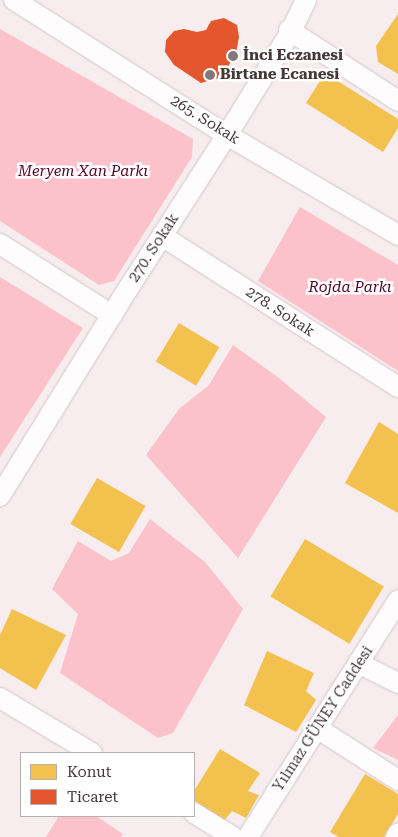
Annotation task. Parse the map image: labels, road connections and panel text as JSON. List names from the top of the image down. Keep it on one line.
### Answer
{"streets":{"street":["265. Sokak","270. Sokak","278. Sokak","Yılmaz GÜNEY Caddesi"]},"crossings":[["265. Sokak","270. Sokak"],["270. Sokak","278. Sokak"]],"parks":["Meryem Xan Parkı","Rojda Parkı"],"places":["İnci Eczanesi","Birtane Ecanesi"],"legend":["Konut","Ticaret"]}
